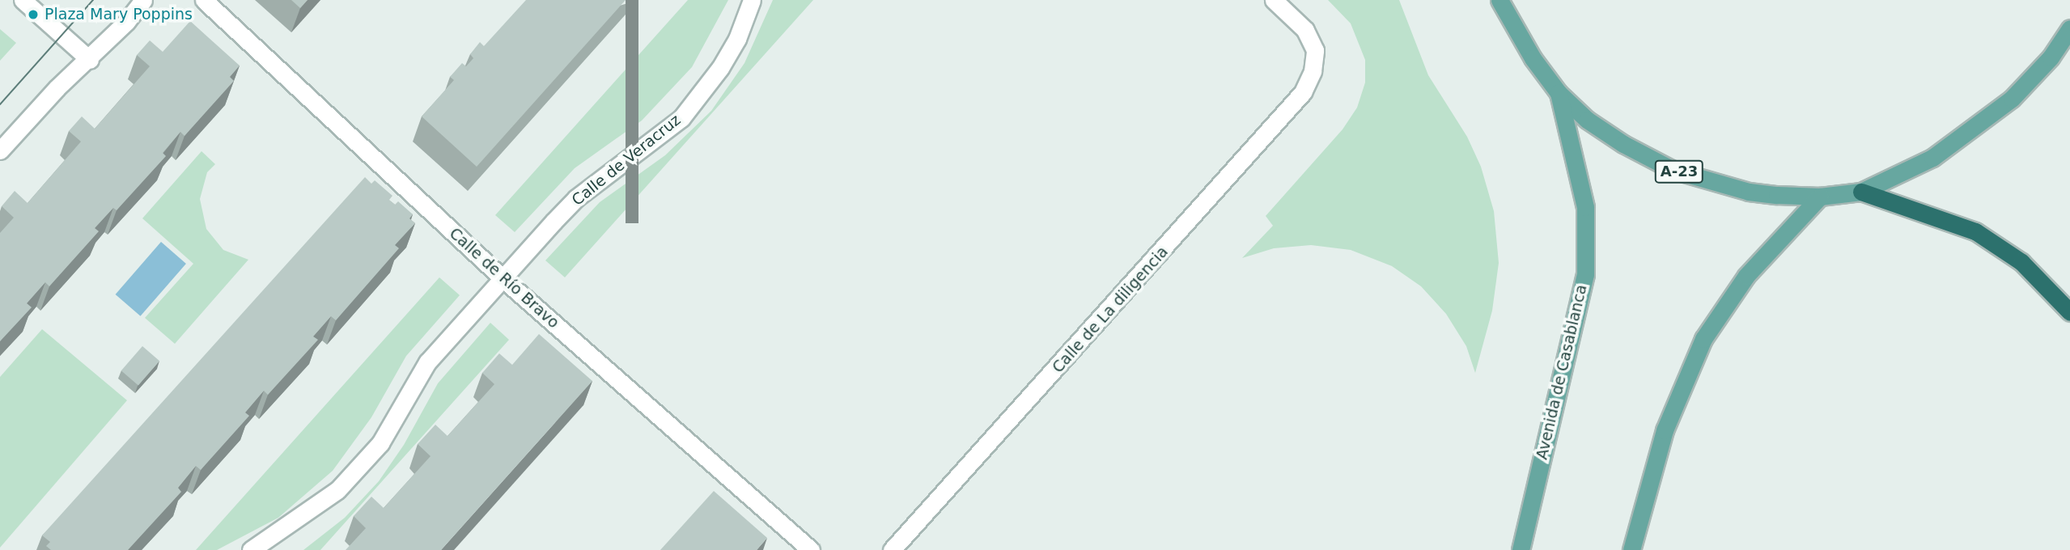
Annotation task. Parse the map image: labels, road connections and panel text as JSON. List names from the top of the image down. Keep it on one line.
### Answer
{"streets":{"highway":["A-23"],"main road":["Avenida de Casablanca"],"street":["Calle de Veracruz","Calle de Río Bravo","Calle de La diligencia"]},"crossings":[["Calle de Veracruz","Calle de Río Bravo"],["A-23","Avenida de Casablanca"]],"places":["Plaza Mary Poppins"]}
